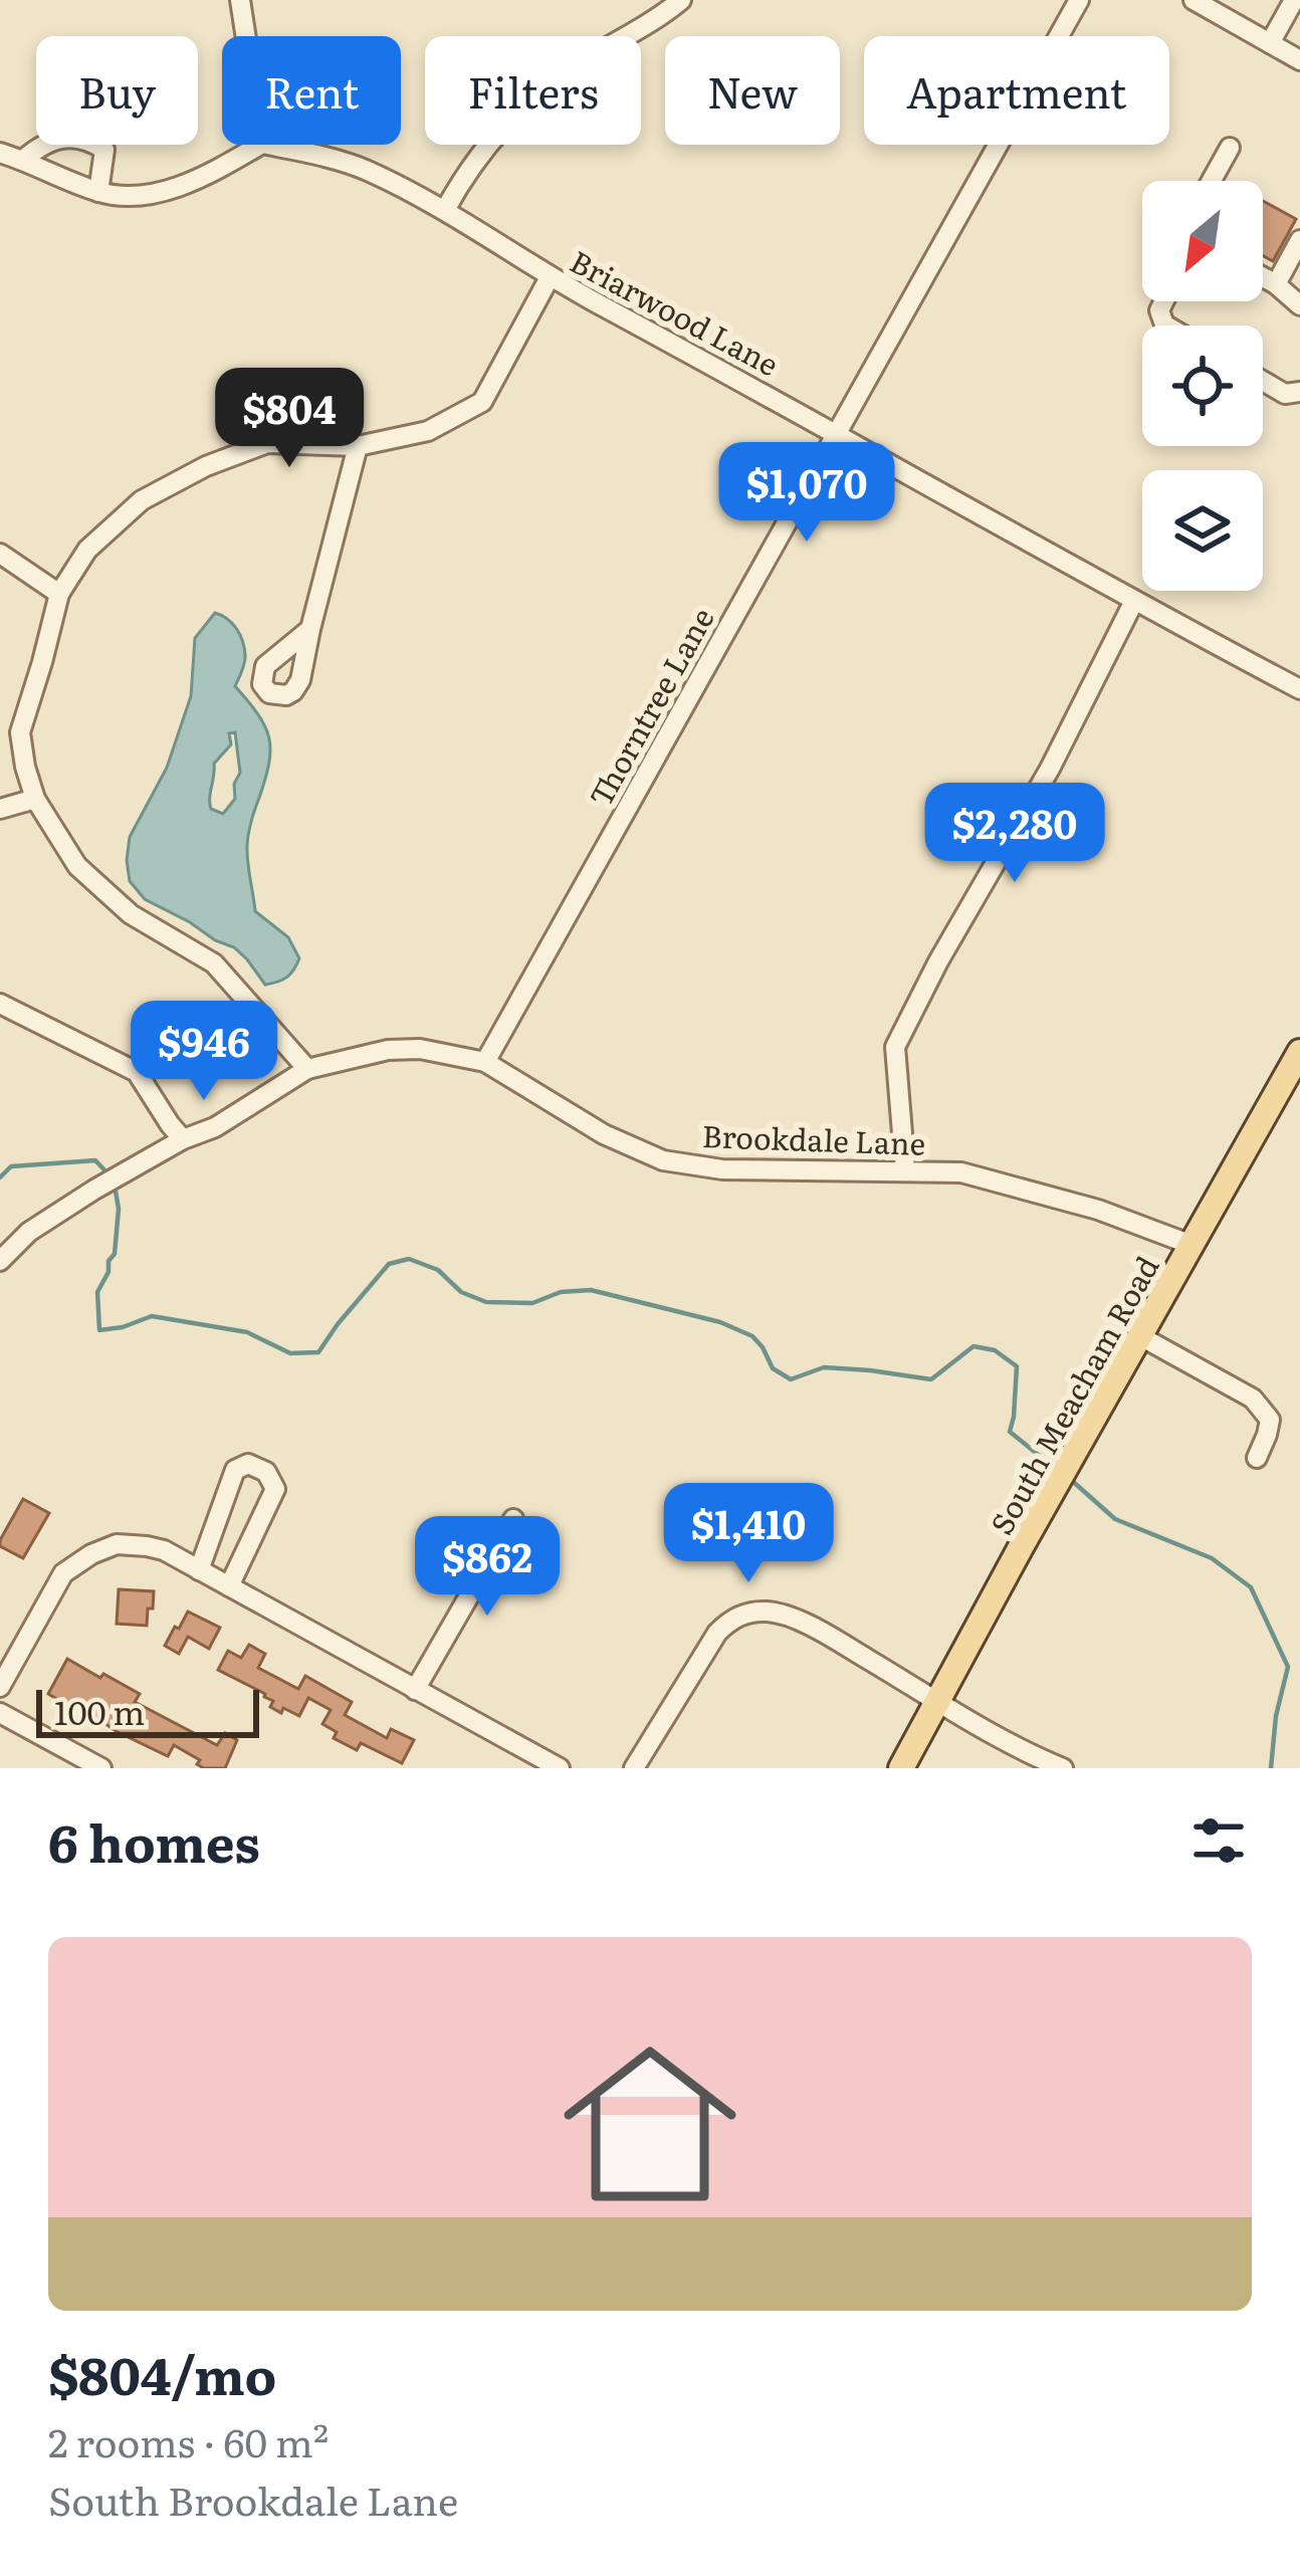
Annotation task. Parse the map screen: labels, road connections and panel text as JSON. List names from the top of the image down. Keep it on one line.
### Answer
{"streets":{"main road":["South Meacham Road"],"street":["Briarwood Lane","Thorntree Lane","Brookdale Lane"]},"crossings":[["Briarwood Lane","Thorntree Lane"],["Thorntree Lane","Brookdale Lane"],["Brookdale Lane","South Meacham Road"]],"scale_bar":"100 m","north":"bottom left","page":{"chip":["Buy","Rent","Filters","New","Apartment"],"price":["$804","$1,070","$2,280","$946","$1,410","$862"],"scale":"100 m","heading":"6 homes","list":[{"name":"$804/mo","note":"2 rooms · 60 m² · South Brookdale Lane"}]}}
